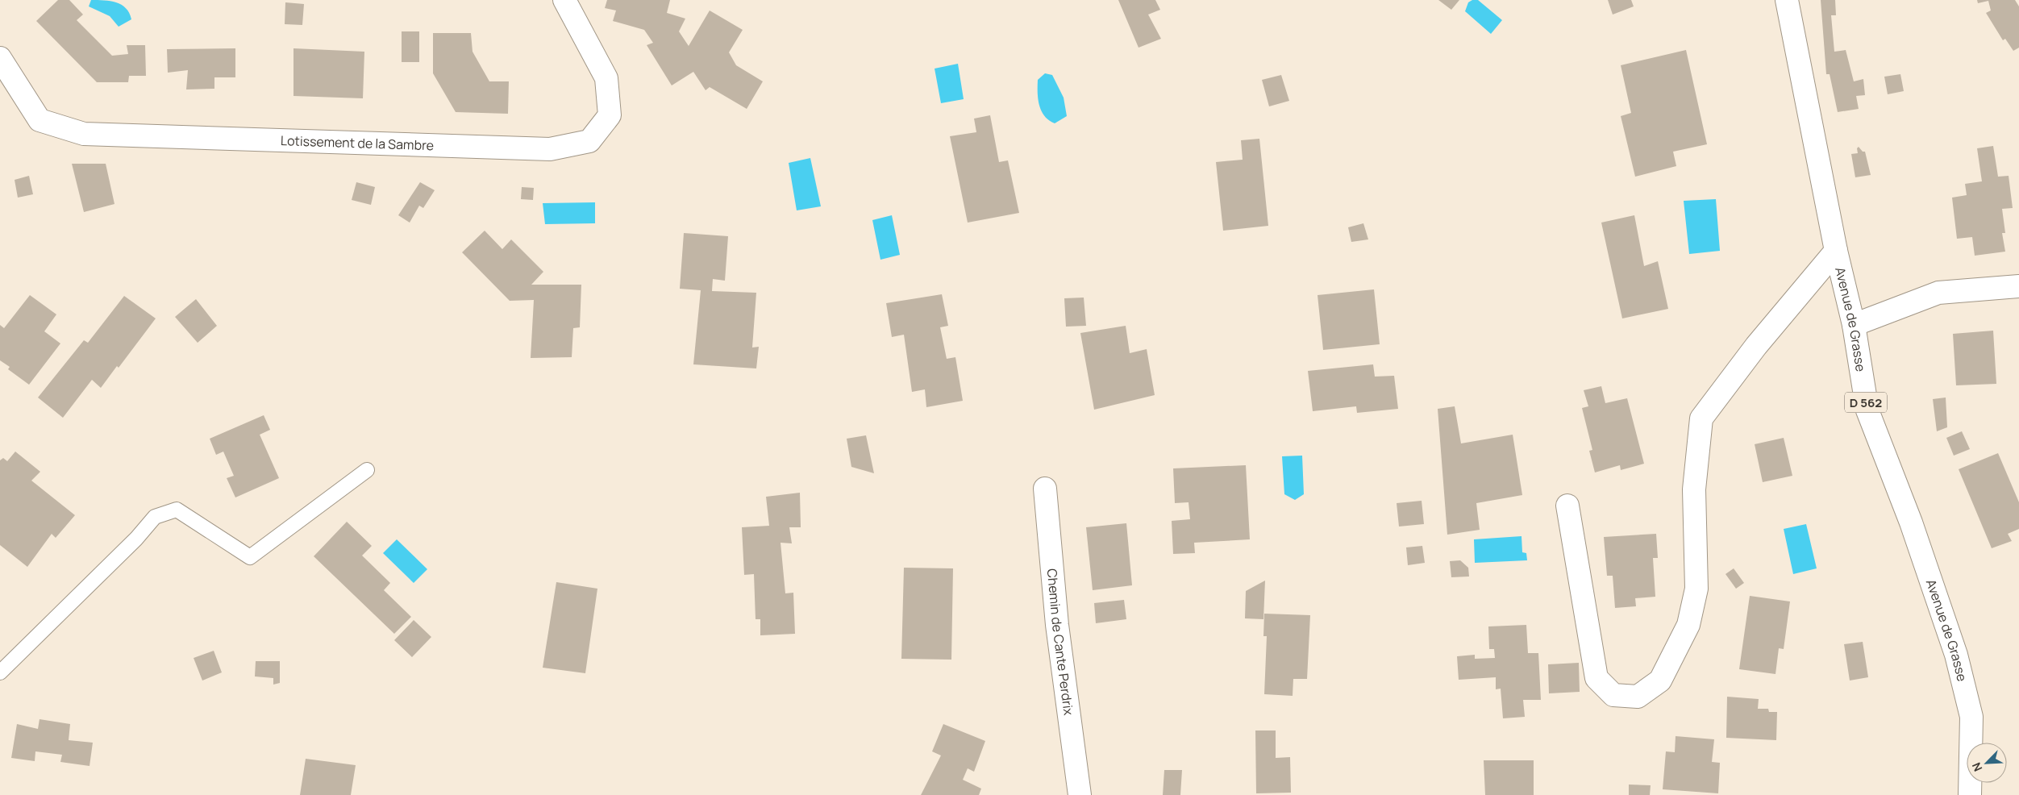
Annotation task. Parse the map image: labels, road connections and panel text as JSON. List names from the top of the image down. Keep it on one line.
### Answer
{"streets":{"street":["Lotissement de la Sambre","Avenue de Grasse","D 562","Chemin de Cante Perdrix"]},"north":"bottom left"}
